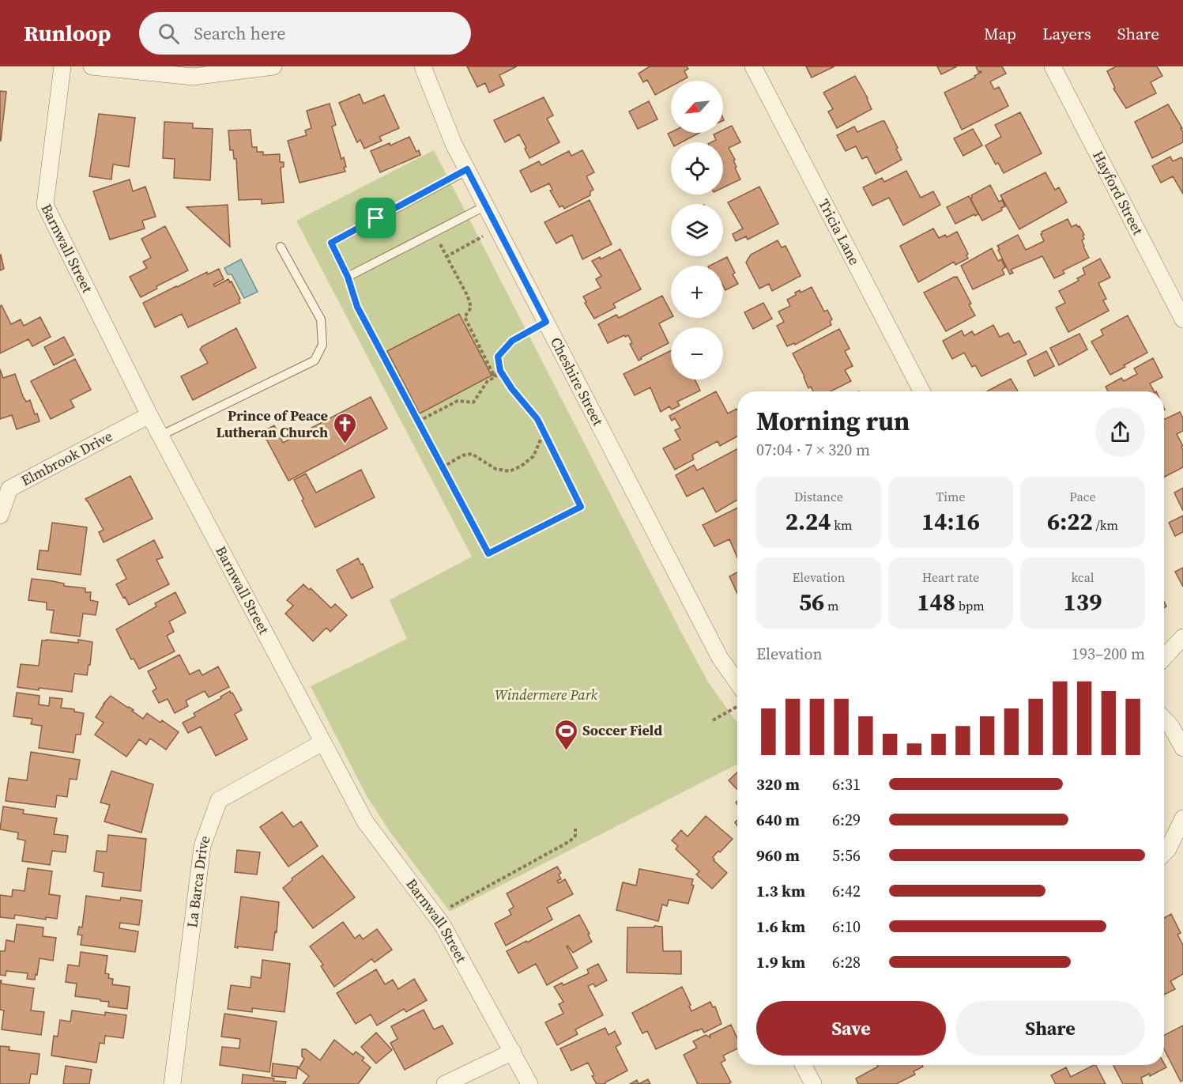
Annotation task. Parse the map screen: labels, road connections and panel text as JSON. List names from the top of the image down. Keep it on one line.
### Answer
{"streets":{"street":["Hayford Street","Tricia Lane","Barnwall Street","Cheshire Street","Elmbrook Drive","La Barca Drive"]},"crossings":[["Barnwall Street","Elmbrook Drive"],["Barnwall Street","La Barca Drive"]],"parks":["Windermere Park"],"places":{"church":["Prince of Peace Lutheran Church"],"sports":["Soccer Field"]},"north":"bottom left","page":{"header":"Runloop","search":"Search here","nav":["Map","Layers","Share"],"map_buttons":["+","−"],"heading":["Morning run","07:04 · 7 × 320 m"],"stats":[["Distance","2.24 km"],["Time","14:16"],["Pace","6:22 /km"],["Elevation","56 m"],["Heart rate","148 bpm"],["kcal","139"]],"chart":["Elevation","193–200 m"],"list":[{"name":"320 m","note":"6:31"},{"name":"640 m","note":"6:29"},{"name":"960 m","note":"5:56"},{"name":"1.3 km","note":"6:42"},{"name":"1.6 km","note":"6:10"},{"name":"1.9 km","note":"6:28"}],"buttons":["Save","Share"]}}
